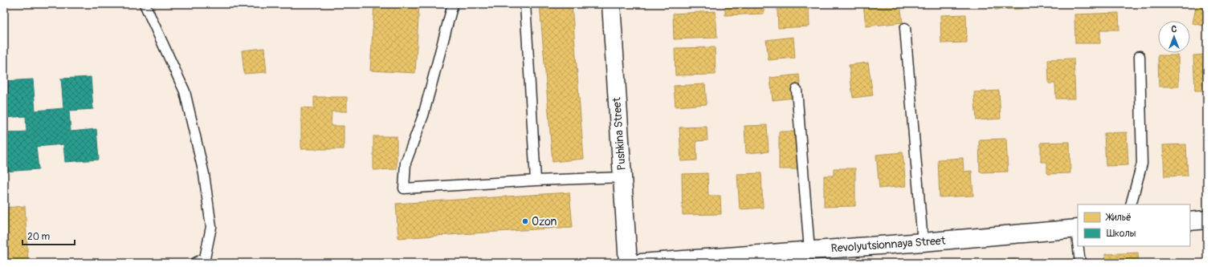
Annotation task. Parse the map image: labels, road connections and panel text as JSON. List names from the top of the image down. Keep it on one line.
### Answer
{"streets":{"street":["Pushkina Street","Revolyutsionnaya Street"]},"places":["Ozon"],"legend":["Жильё","Школы"],"scale_bar":"20 m","north":"top"}
